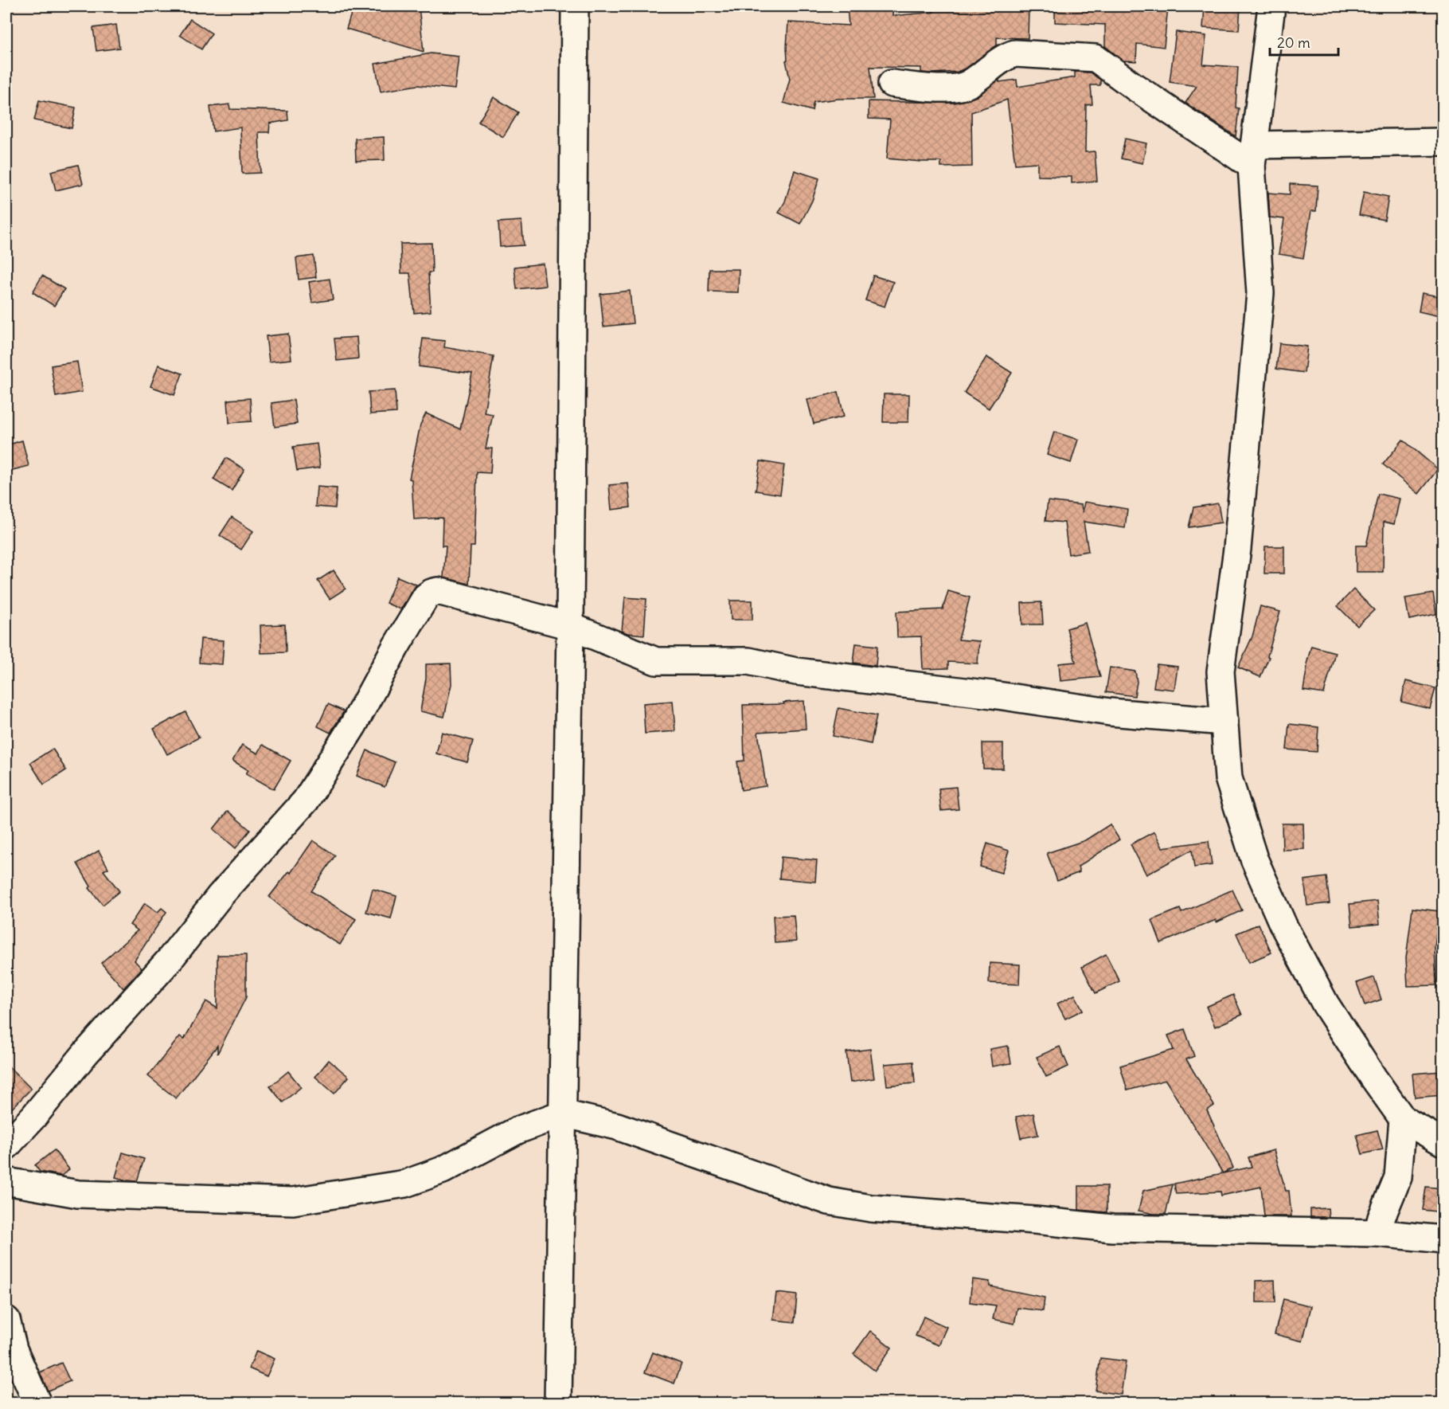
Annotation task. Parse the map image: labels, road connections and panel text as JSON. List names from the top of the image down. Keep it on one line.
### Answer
{"scale_bar":"20 m"}
